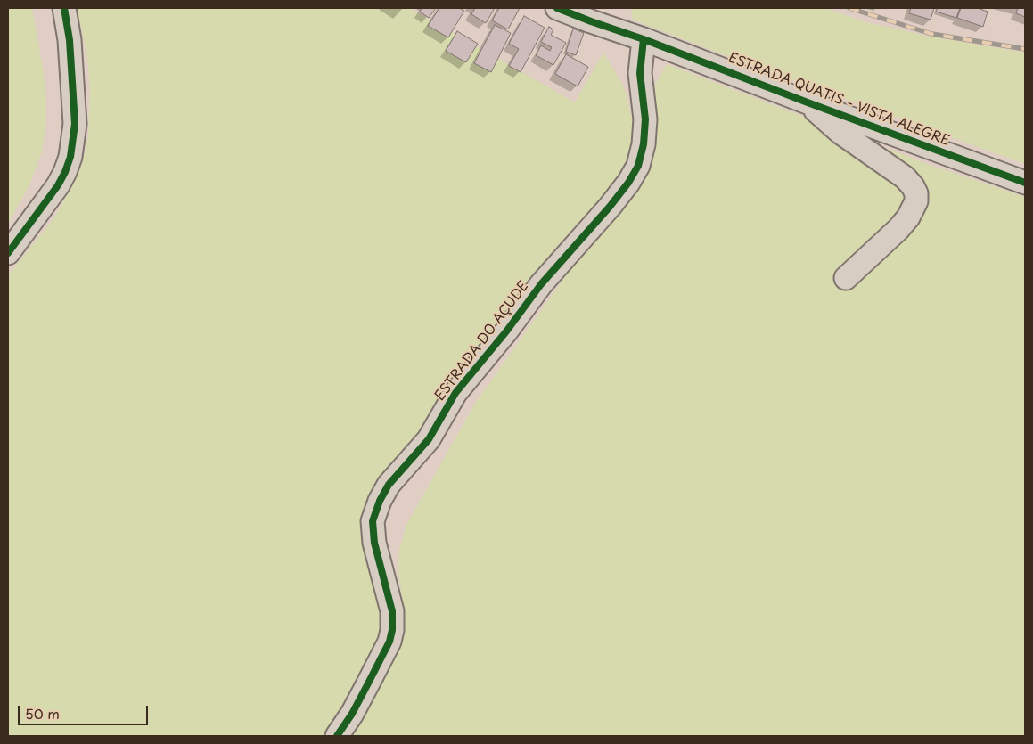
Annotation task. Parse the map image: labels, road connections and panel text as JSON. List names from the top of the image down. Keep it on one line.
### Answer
{"streets":{"street":["ESTRADA QUATIS - VISTA ALEGRE","ESTRADA DO AÇUDE"]},"crossings":[["ESTRADA QUATIS - VISTA ALEGRE","ESTRADA DO AÇUDE"]],"scale_bar":"50 m"}
